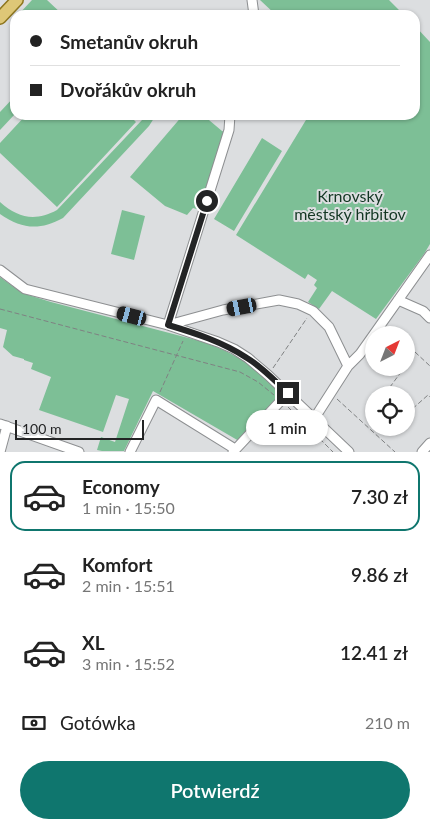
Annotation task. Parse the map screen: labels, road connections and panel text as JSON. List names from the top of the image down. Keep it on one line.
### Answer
{"parks":["Krnovský městský hřbitov"],"scale_bar":"100 m","north":"top right","page":{"banner":["Smetanův okruh","Dvořákův okruh"],"bubble":"1 min","scale":"100 m","list":[{"name":"Economy","note":"1 min · 15:50","value":"7.30 zł"},{"name":"Komfort","note":"2 min · 15:51","value":"9.86 zł"},{"name":"XL","note":"3 min · 15:52","value":"12.41 zł"}],"pay":["Gotówka","210 m"],"buttons":"Potwierdź"}}
